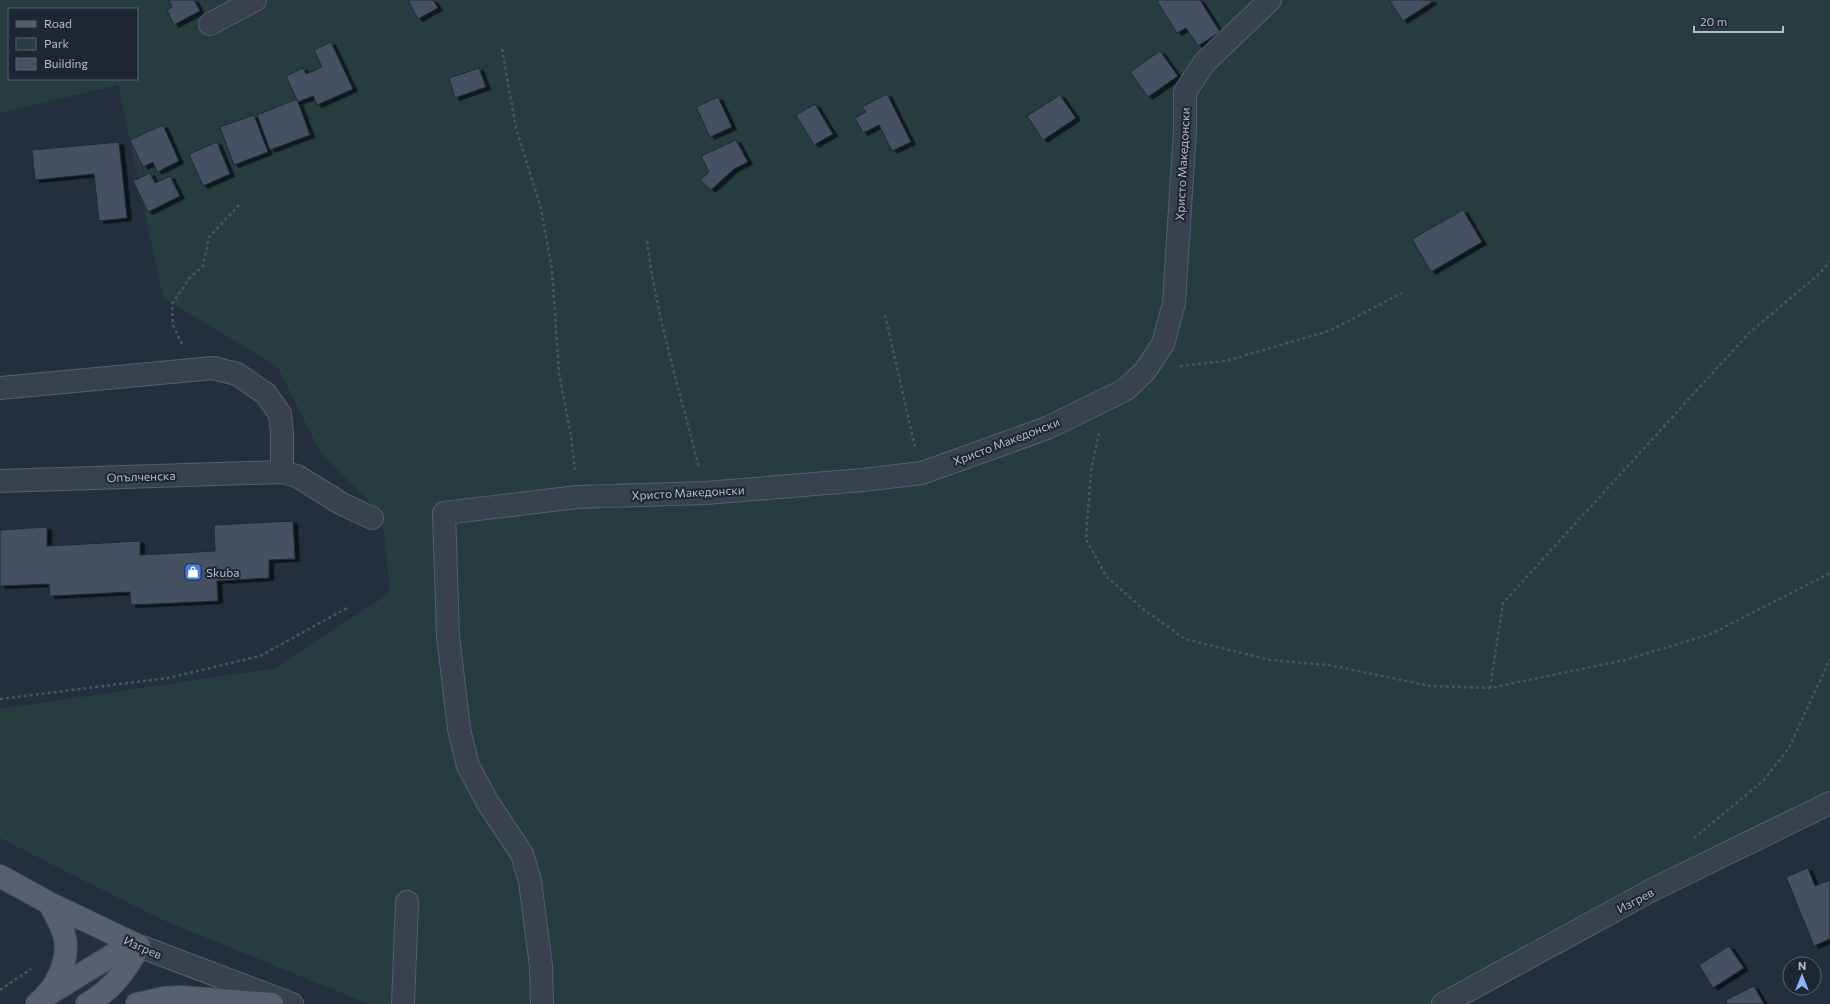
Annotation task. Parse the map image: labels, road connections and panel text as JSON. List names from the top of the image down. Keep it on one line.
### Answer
{"streets":{"main road":["Изгрев"],"street":["Христо Македонски","Опълченска"]},"places":{"shop":["Skuba"]},"legend":["Road","Park","Building"],"scale_bar":"20 m","north":"top"}
